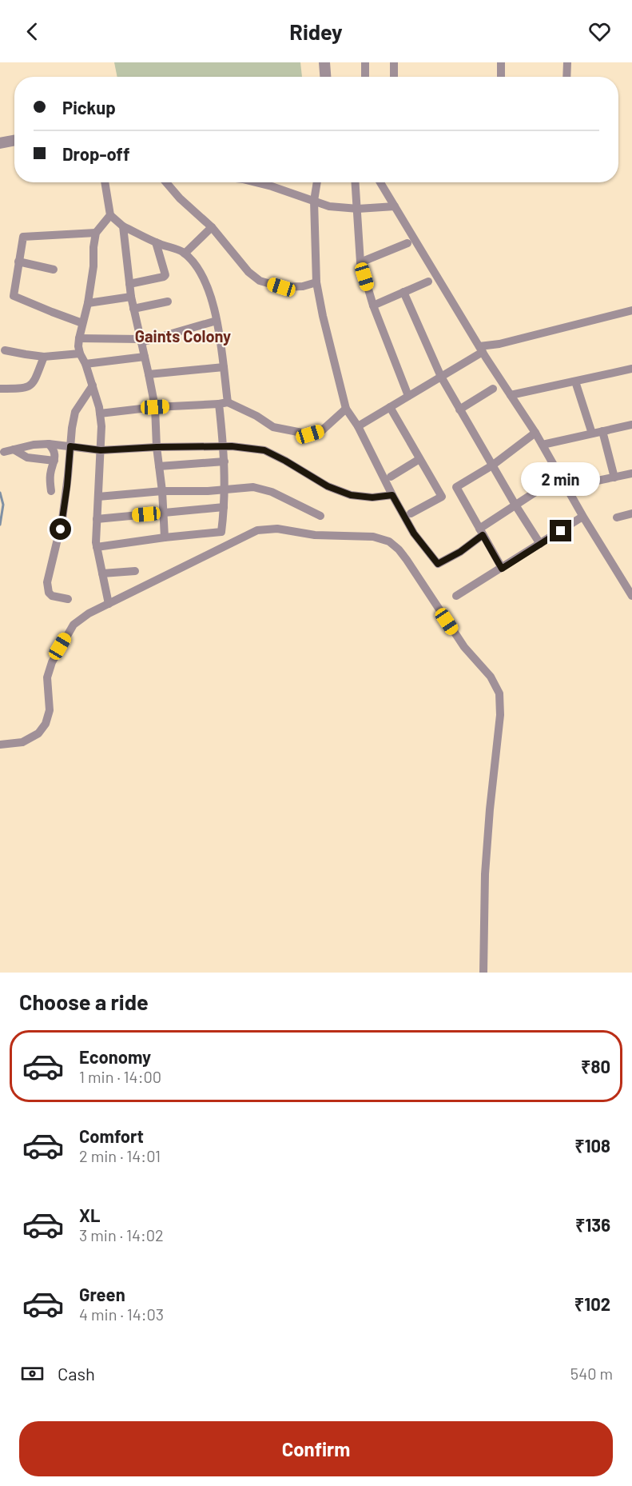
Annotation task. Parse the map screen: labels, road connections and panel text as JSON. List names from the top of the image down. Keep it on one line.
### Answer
{"districts":["Gaints Colony"],"page":{"header":"Ridey","banner":["Pickup","Drop-off"],"bubble":"2 min","heading":"Choose a ride","list":[{"name":"Economy","note":"1 min · 14:00","value":"₹80"},{"name":"Comfort","note":"2 min · 14:01","value":"₹108"},{"name":"XL","note":"3 min · 14:02","value":"₹136"},{"name":"Green","note":"4 min · 14:03","value":"₹102"}],"pay":["Cash","540 m"],"buttons":"Confirm"}}
